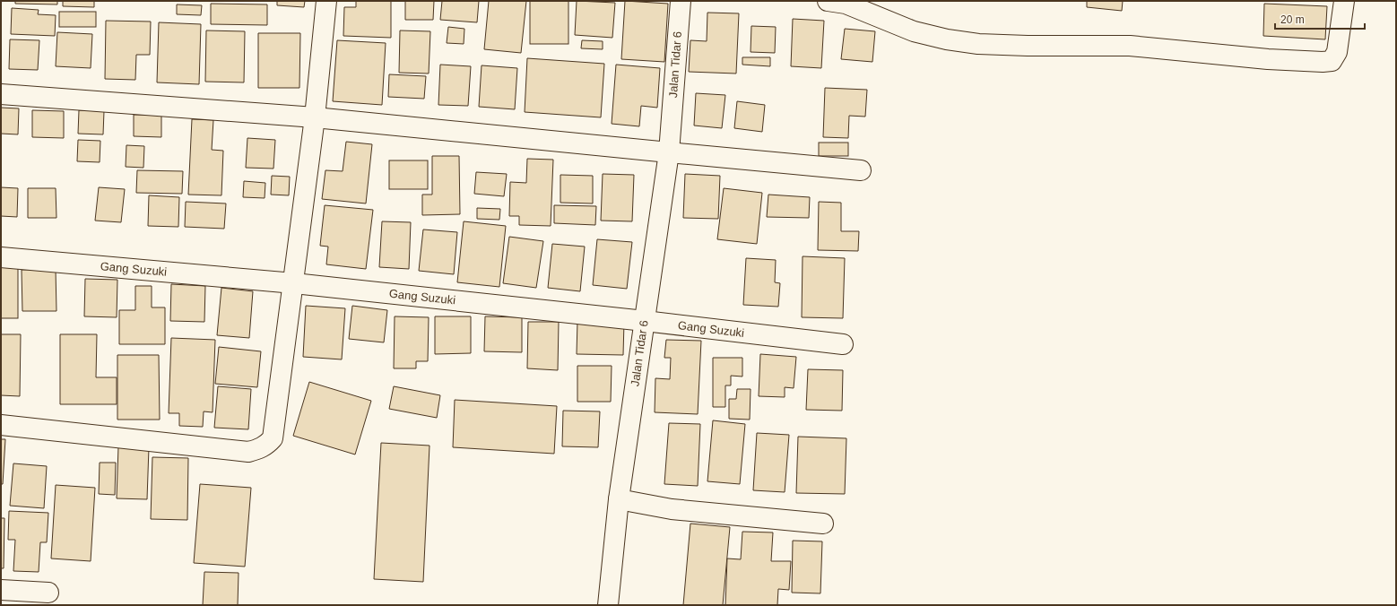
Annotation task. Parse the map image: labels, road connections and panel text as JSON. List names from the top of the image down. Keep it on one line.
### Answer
{"streets":{"street":["Jalan Tidar 6","Gang Suzuki"]},"crossings":[["Jalan Tidar 6","Gang Suzuki"]],"scale_bar":"20 m"}
